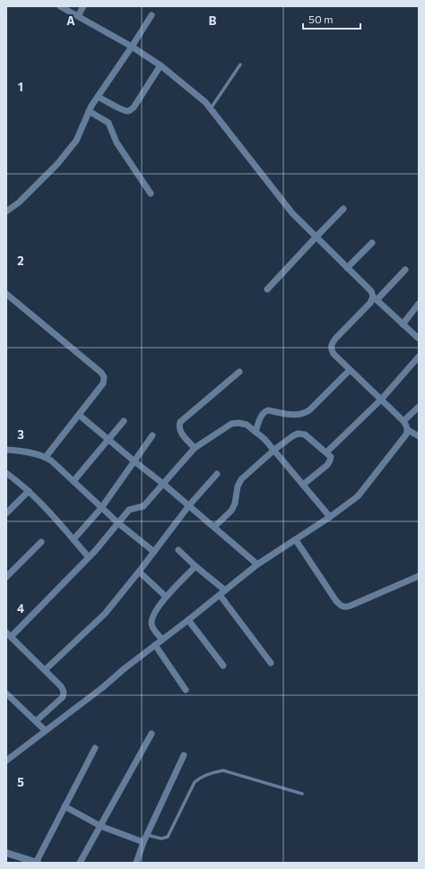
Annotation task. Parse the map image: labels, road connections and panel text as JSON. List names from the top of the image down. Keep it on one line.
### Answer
{"scale_bar":"50 m","grid":{"columns":["A","B"],"rows":["1","2","3","4","5"]}}
